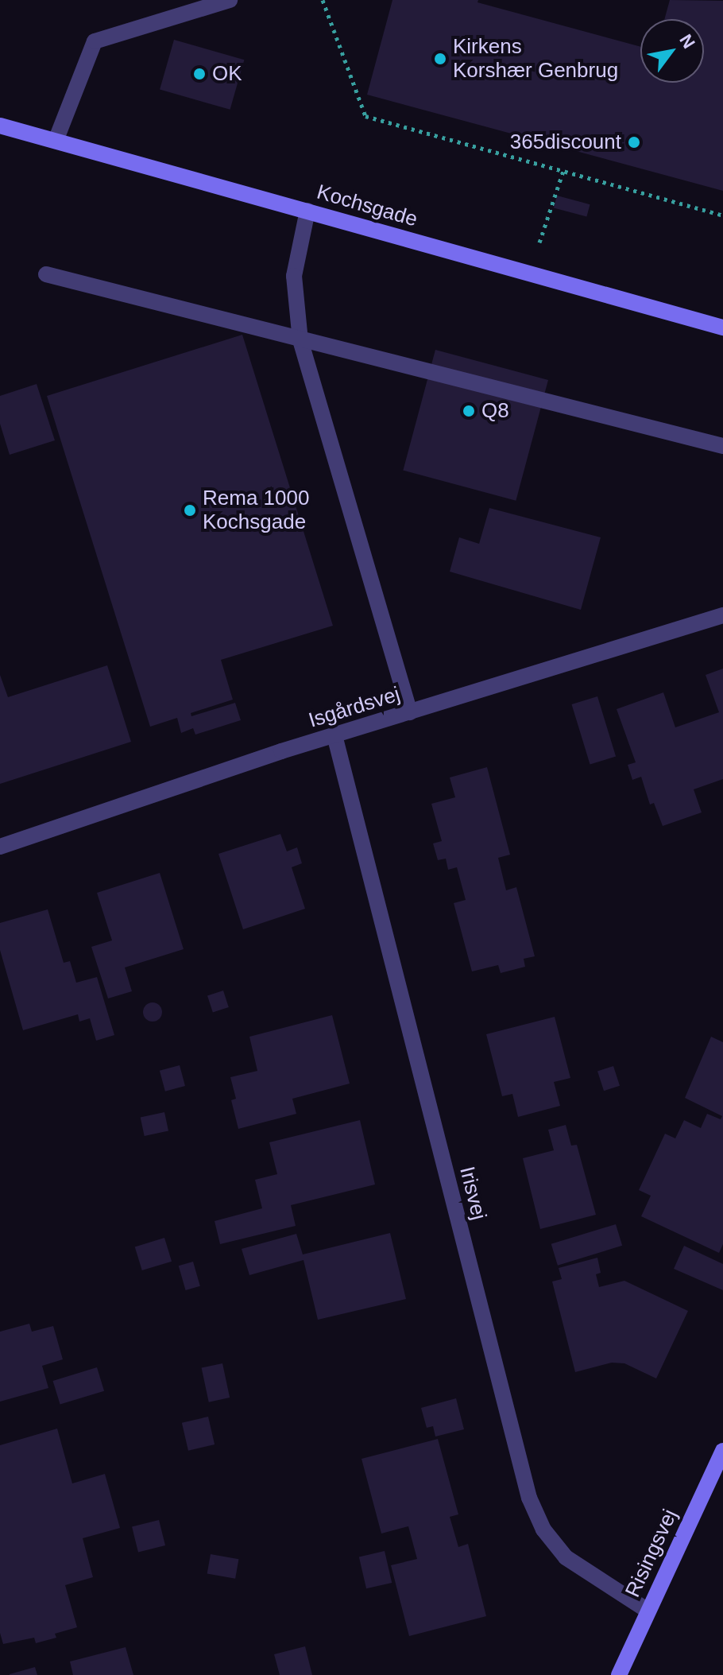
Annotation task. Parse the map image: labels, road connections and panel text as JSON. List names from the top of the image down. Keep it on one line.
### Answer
{"streets":{"street":["Kochsgade","Isgårdsvej","Irisvej","Risingsvej"]},"crossings":[["Isgårdsvej","Irisvej"],["Irisvej","Risingsvej"]],"places":["Kirkens Korshær Genbrug","OK","365discount","Q8","Rema 1000 Kochsgade"],"north":"top right"}
